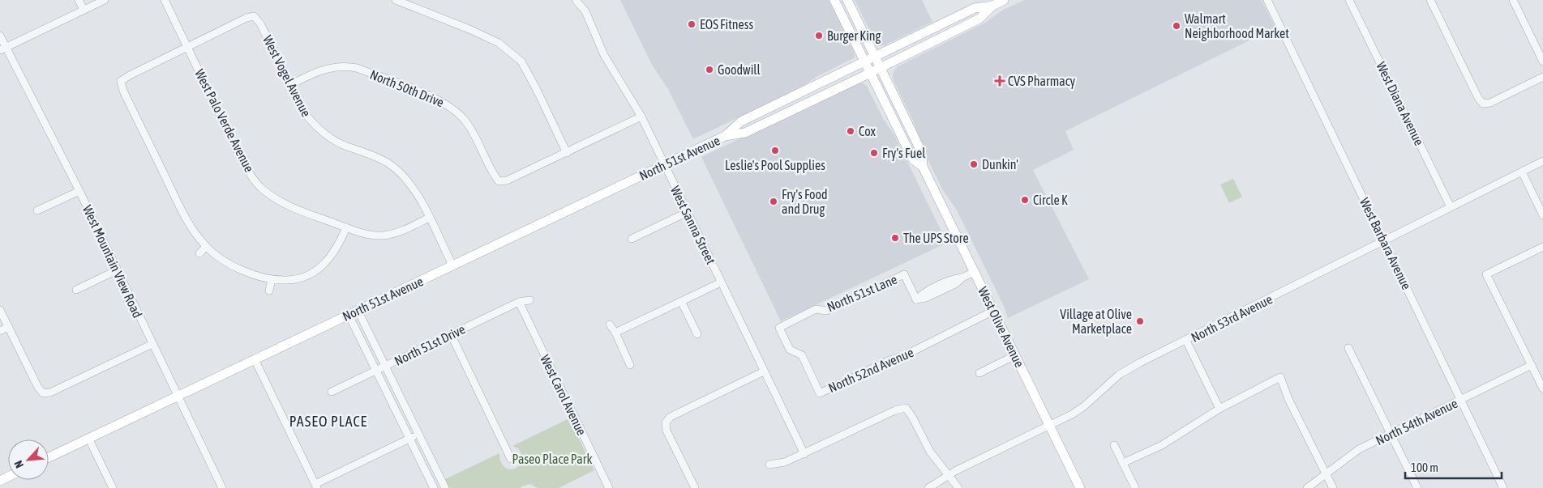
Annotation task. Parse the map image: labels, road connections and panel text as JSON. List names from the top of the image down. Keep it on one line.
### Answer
{"streets":{"main road":["North 51st Avenue","West Olive Avenue"],"street":["West Vogel Avenue","North 50th Drive","West Diana Avenue","West Palo Verde Avenue","West Sanna Street","West Barbara Avenue","West Mountain View Road","North 51st Lane","North 53rd Avenue","North 51st Drive","North 52nd Avenue","West Carol Avenue","North 54th Avenue"]},"crossings":[["West Vogel Avenue","North 50th Drive"],["West Vogel Avenue","West Palo Verde Avenue"],["West Vogel Avenue","North 51st Avenue"],["North 50th Drive","West Sanna Street"],["West Diana Avenue","North 53rd Avenue"],["North 51st Avenue","West Sanna Street"],["North 51st Avenue","West Mountain View Road"],["North 51st Avenue","West Olive Avenue"],["West Barbara Avenue","North 53rd Avenue"],["West Barbara Avenue","North 54th Avenue"],["North 51st Lane","West Olive Avenue"],["North 51st Lane","North 52nd Avenue"],["North 53rd Avenue","West Olive Avenue"],["West Olive Avenue","North 52nd Avenue"],["North 51st Drive","West Carol Avenue"]],"districts":["PASEO PLACE"],"parks":["Paseo Place Park"],"places":{"other":["EOS Fitness","Walmart Neighborhood Market","Burger King","Goodwill","Cox","Leslie's Pool Supplies","Fry's Fuel","Dunkin'","Circle K","Fry's Food and Drug","The UPS Store","Village at Olive Marketplace"],"health":["CVS Pharmacy"]},"scale_bar":"100 m","north":"bottom left"}
